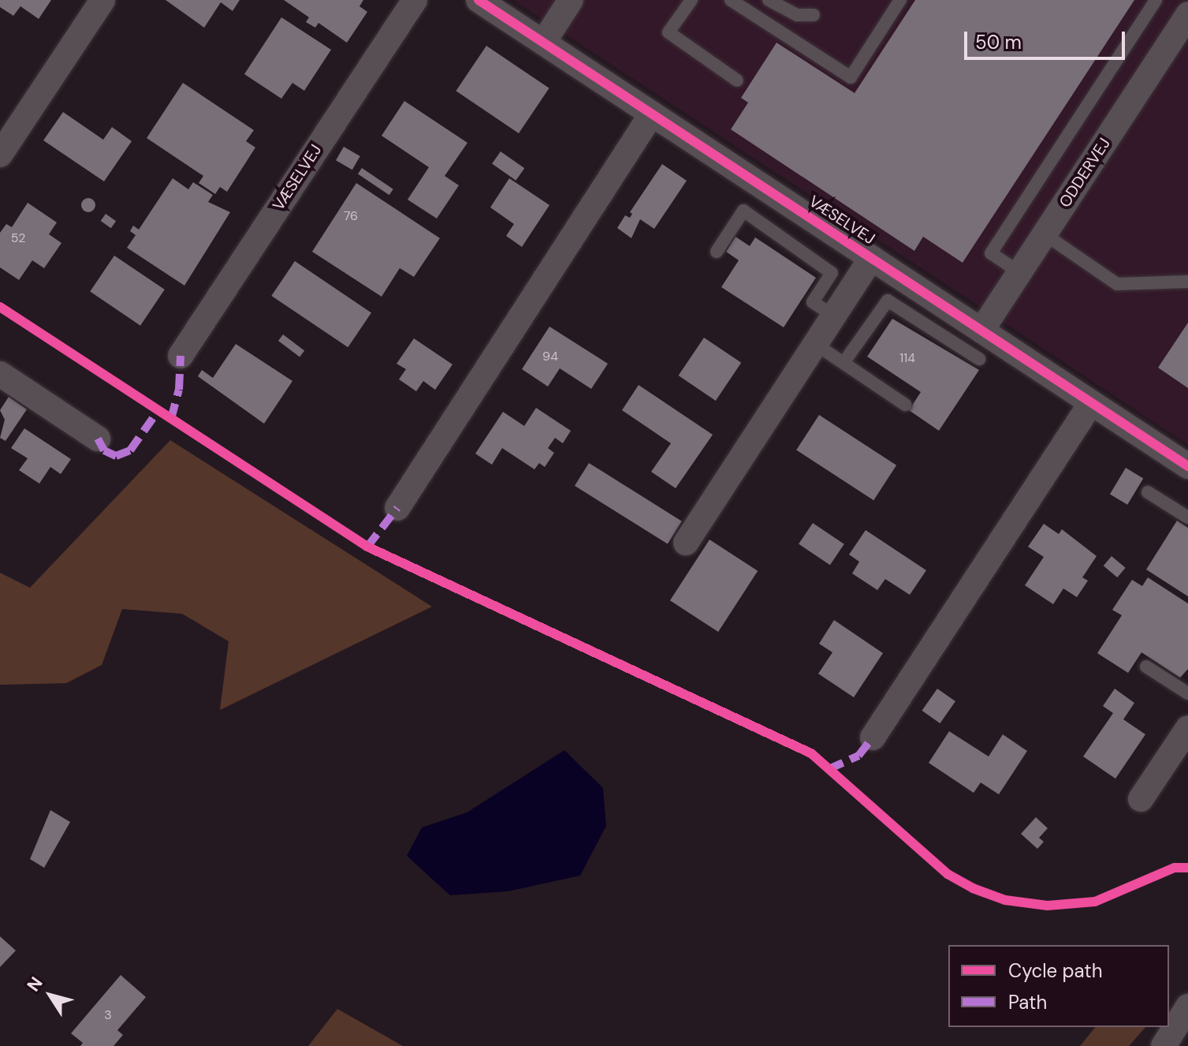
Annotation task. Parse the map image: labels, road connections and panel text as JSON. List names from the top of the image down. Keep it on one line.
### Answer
{"streets":{"street":["ODDERVEJ","VÆSELVEJ"]},"crossings":[["ODDERVEJ","VÆSELVEJ"]],"house_numbers":["76","52","94","114","3"],"legend":["Cycle path","Path"],"scale_bar":"50 m","north":"top left"}
